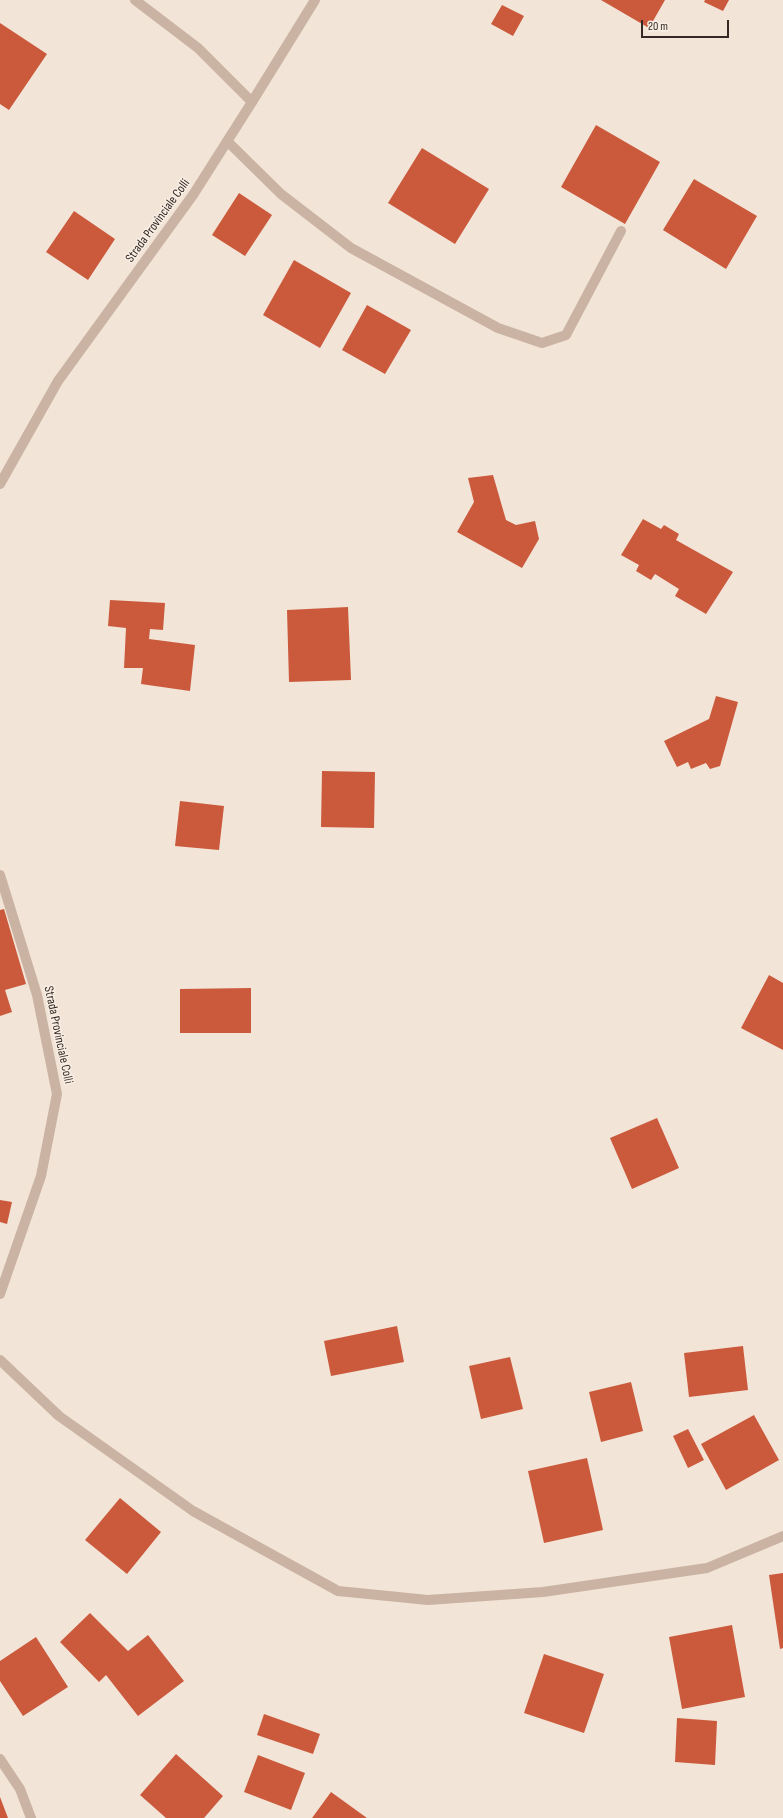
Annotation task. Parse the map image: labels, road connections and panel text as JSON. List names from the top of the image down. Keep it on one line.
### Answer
{"streets":{"street":["Strada Provinciale Colli"]},"scale_bar":"20 m"}
